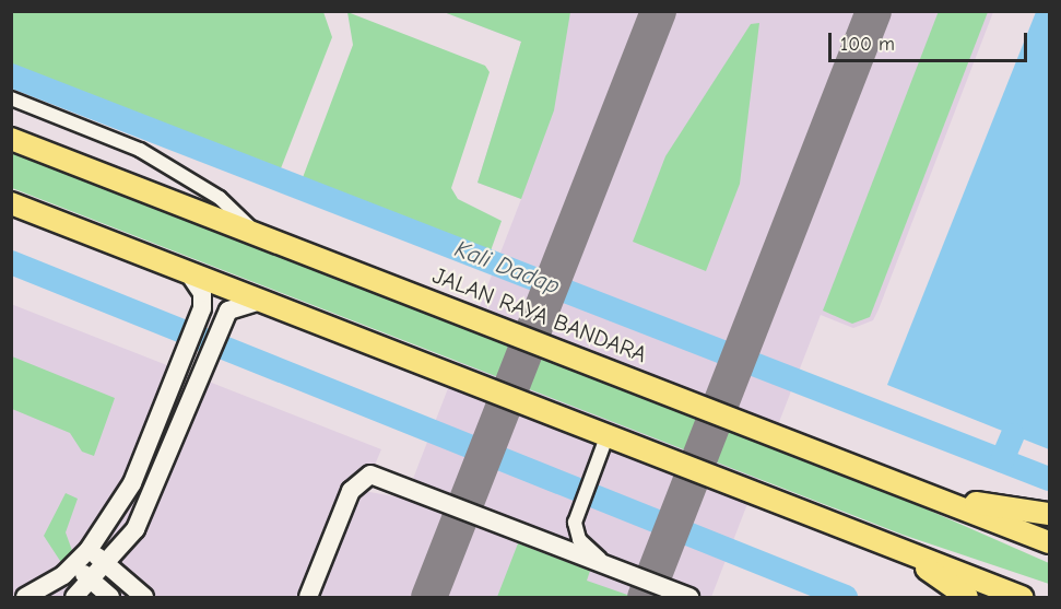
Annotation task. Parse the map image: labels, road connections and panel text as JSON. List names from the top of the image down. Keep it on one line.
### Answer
{"streets":{"main road":["JALAN RAYA BANDARA"]},"water":["Kali Dadap"],"scale_bar":"100 m"}
